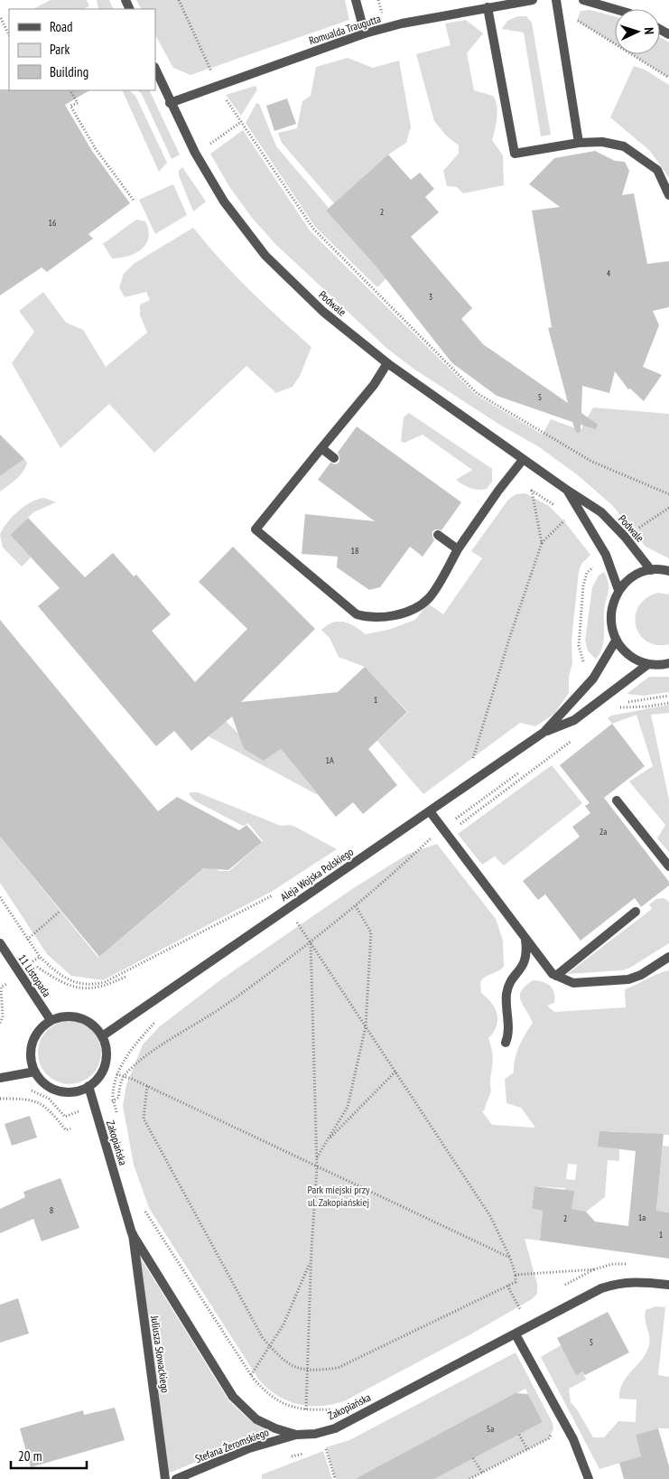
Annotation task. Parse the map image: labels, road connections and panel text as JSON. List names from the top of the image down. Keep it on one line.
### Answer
{"streets":{"street":["Romualda Traugutta","Podwale","Aleja Wojska Polskiego","11 Listopada","Zakopiańska","Juliusza Słowackiego","Stefana Żeromskiego"]},"crossings":[["Romualda Traugutta","Podwale"],["Aleja Wojska Polskiego","11 Listopada"],["Aleja Wojska Polskiego","Zakopiańska"],["11 Listopada","Zakopiańska"],["Zakopiańska","Juliusza Słowackiego"],["Zakopiańska","Stefana Żeromskiego"]],"parks":["Park miejski przy ul. Zakopiańskiej"],"house_numbers":["2","16","4","3","5","18","1","1A","2a","8","1a","2","1","5","5a"],"legend":["Road","Park","Building"],"scale_bar":"20 m","north":"right"}
